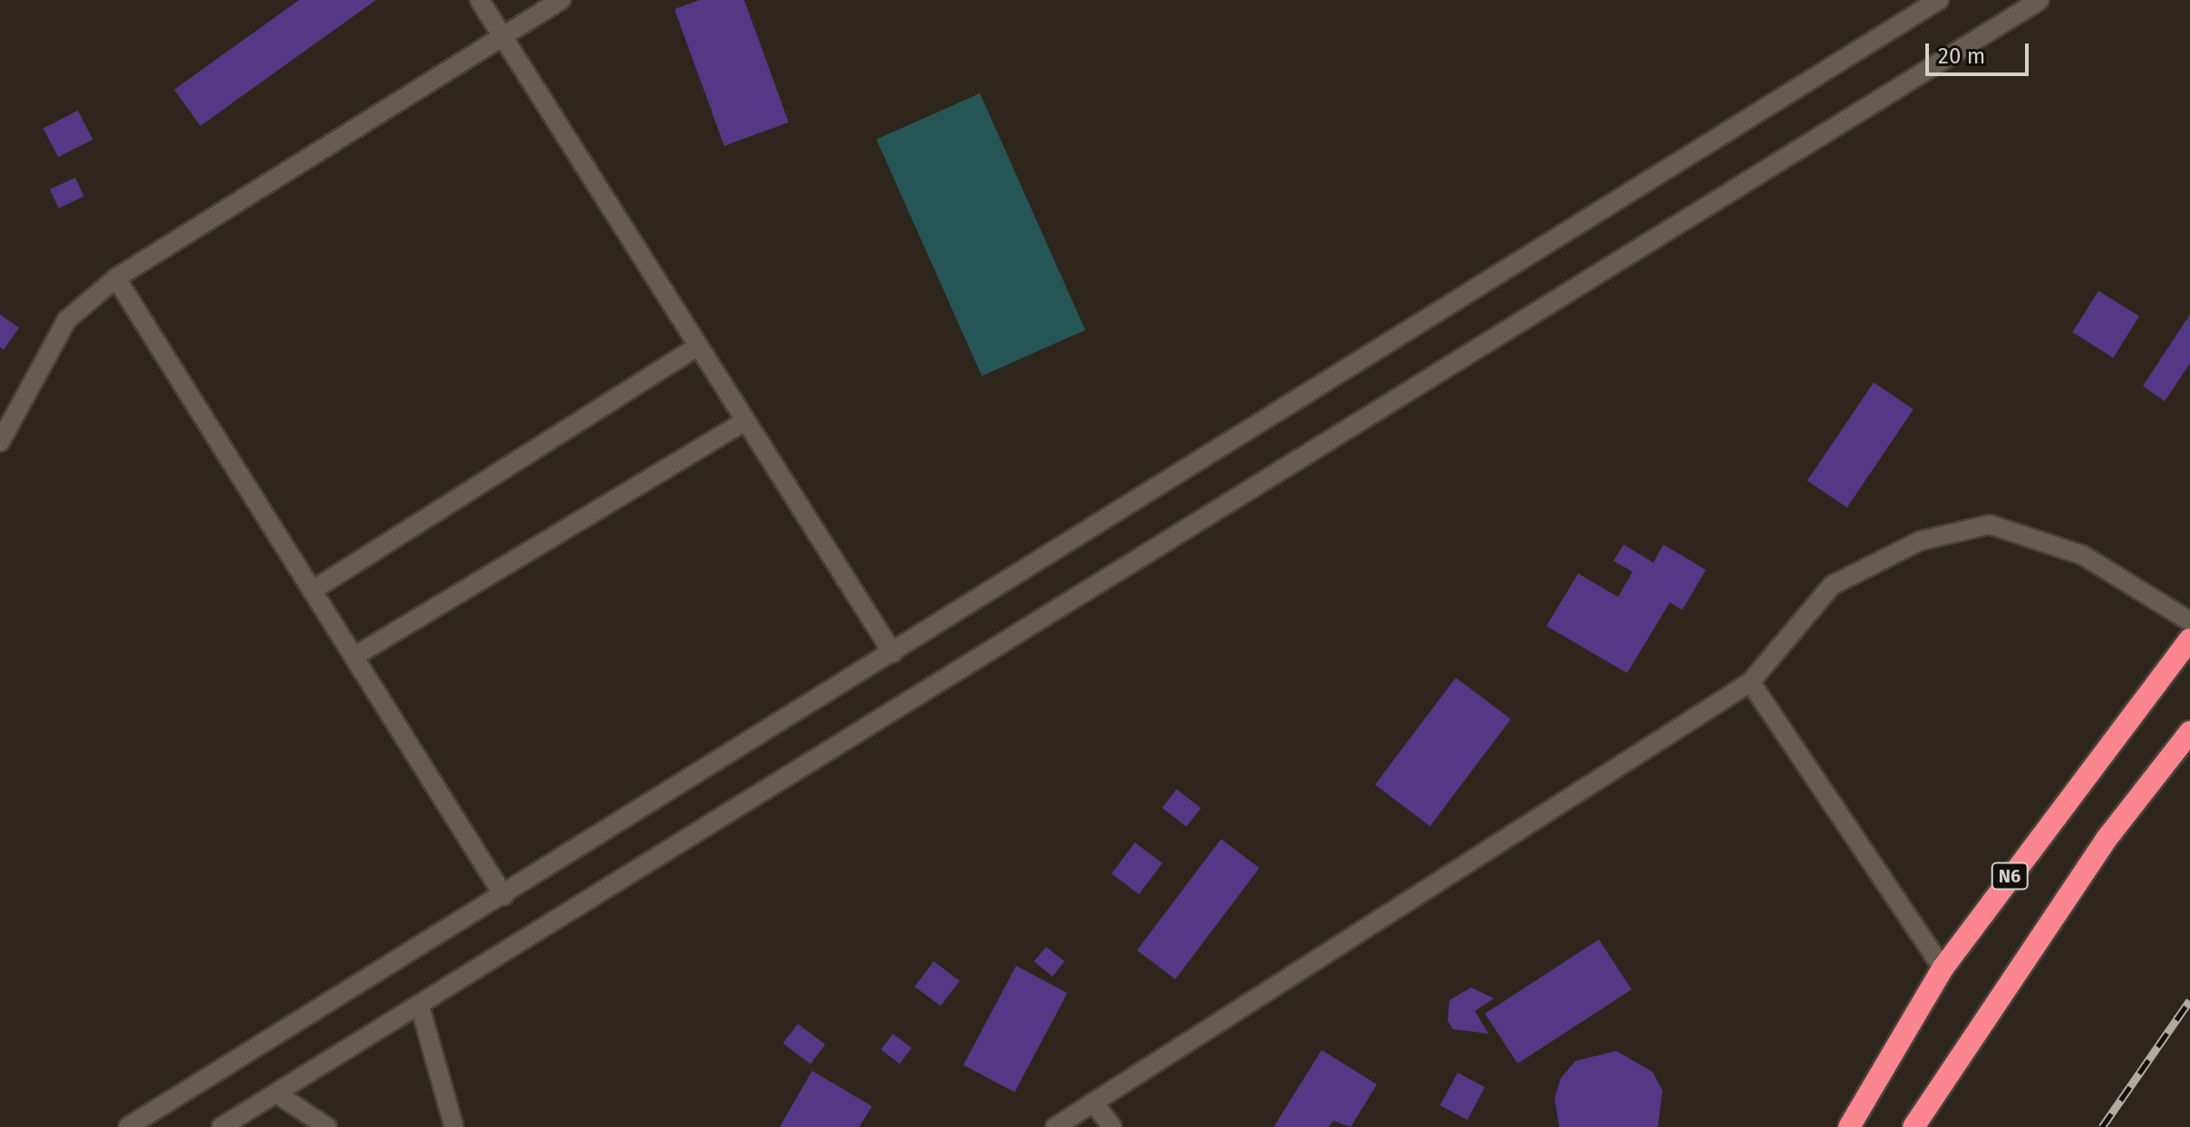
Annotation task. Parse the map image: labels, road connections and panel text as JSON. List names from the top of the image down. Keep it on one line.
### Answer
{"streets":{"highway":["N6"]},"scale_bar":"20 m"}
